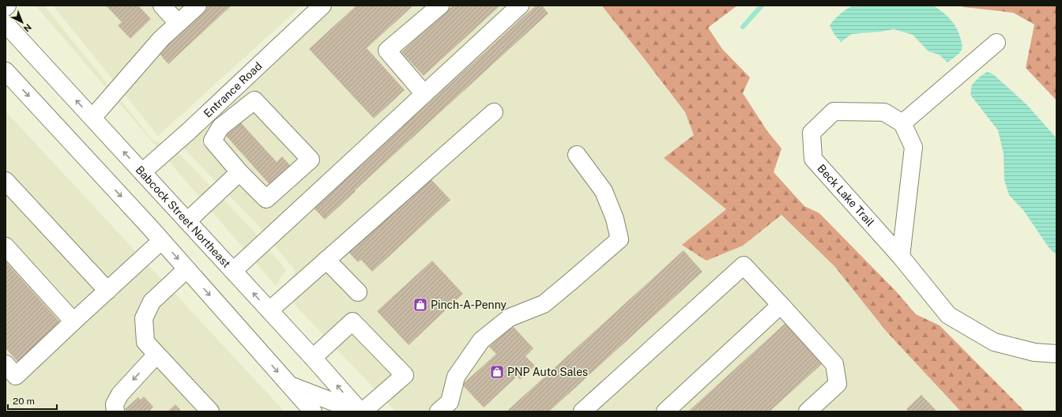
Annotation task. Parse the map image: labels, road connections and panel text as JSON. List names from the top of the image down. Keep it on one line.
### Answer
{"streets":{"main road":["Entrance Road","Beck Lake Trail","Babcock Street Northeast"]},"crossings":[["Entrance Road","Babcock Street Northeast"]],"places":{"shop":["Pinch-A-Penny","PNP Auto Sales"]},"scale_bar":"20 m","north":"bottom right"}
